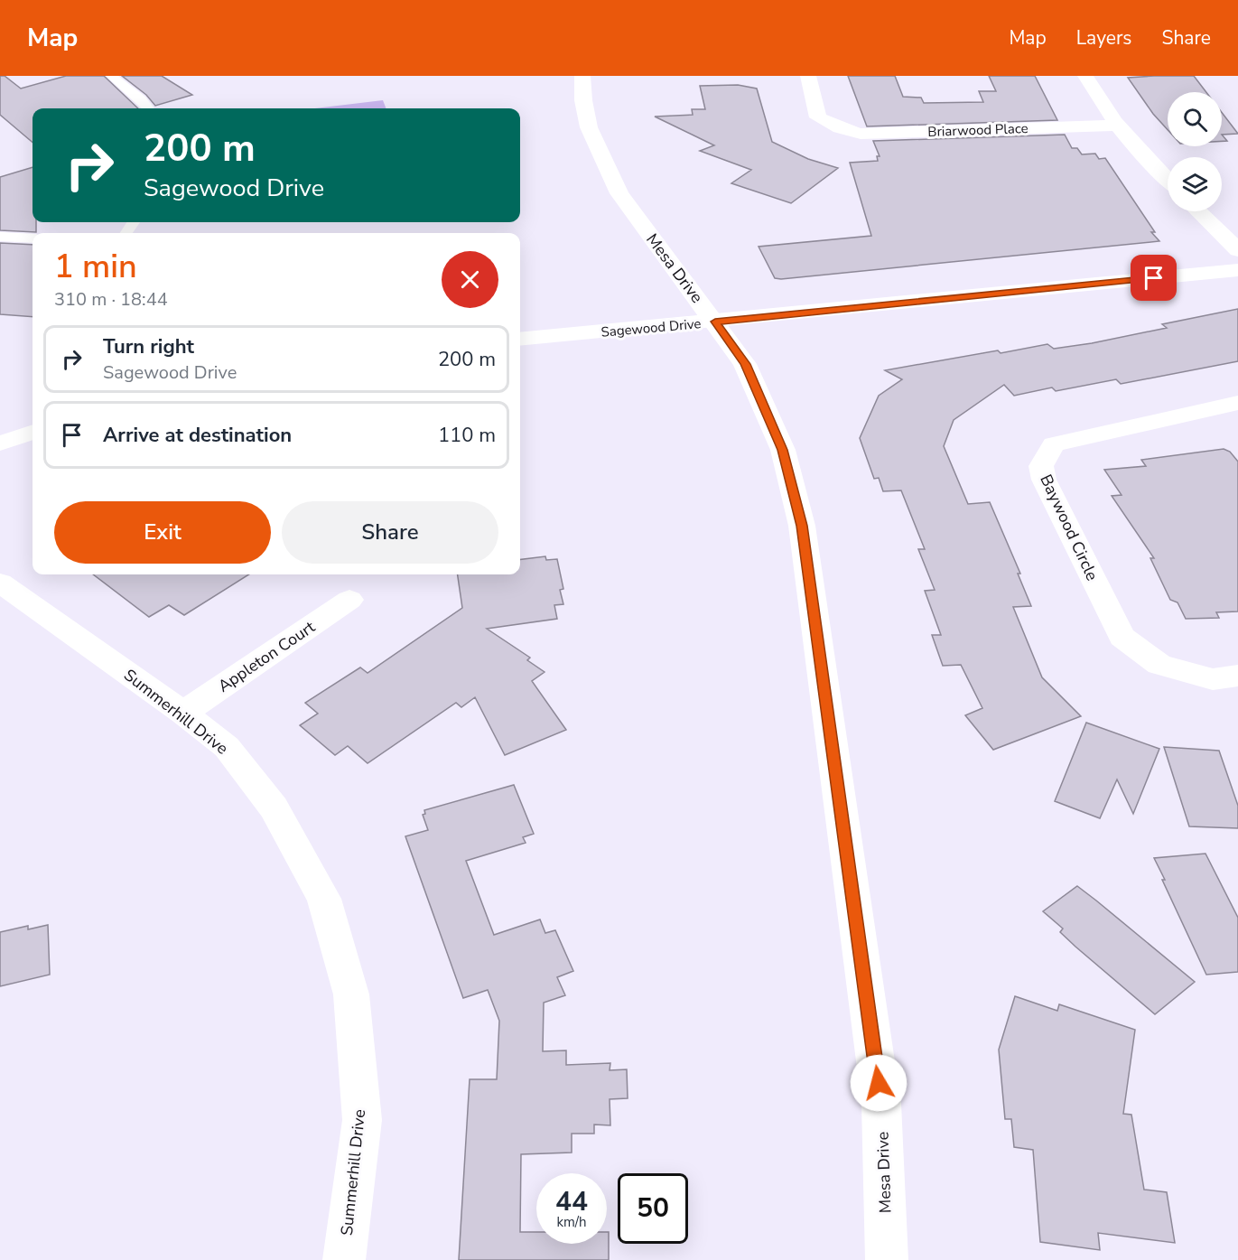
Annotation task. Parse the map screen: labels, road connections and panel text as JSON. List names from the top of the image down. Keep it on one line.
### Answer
{"streets":{"street":["Briarwood Place","Mesa Drive","Sagewood Drive","Baywood Circle","Appleton Court","Summerhill Drive"]},"crossings":[["Mesa Drive","Sagewood Drive"],["Appleton Court","Summerhill Drive"]],"page":{"header":"Map","nav":["Map","Layers","Share"],"turn":["200 m","Sagewood Drive"],"heading":["1 min","310 m · 18:44"],"list":[{"name":"Turn right","note":"Sagewood Drive","value":"200 m"},{"name":"Arrive at destination","value":"110 m"}],"buttons":["Exit","Share"],"speed":"44 km/h","limit":"50"}}
